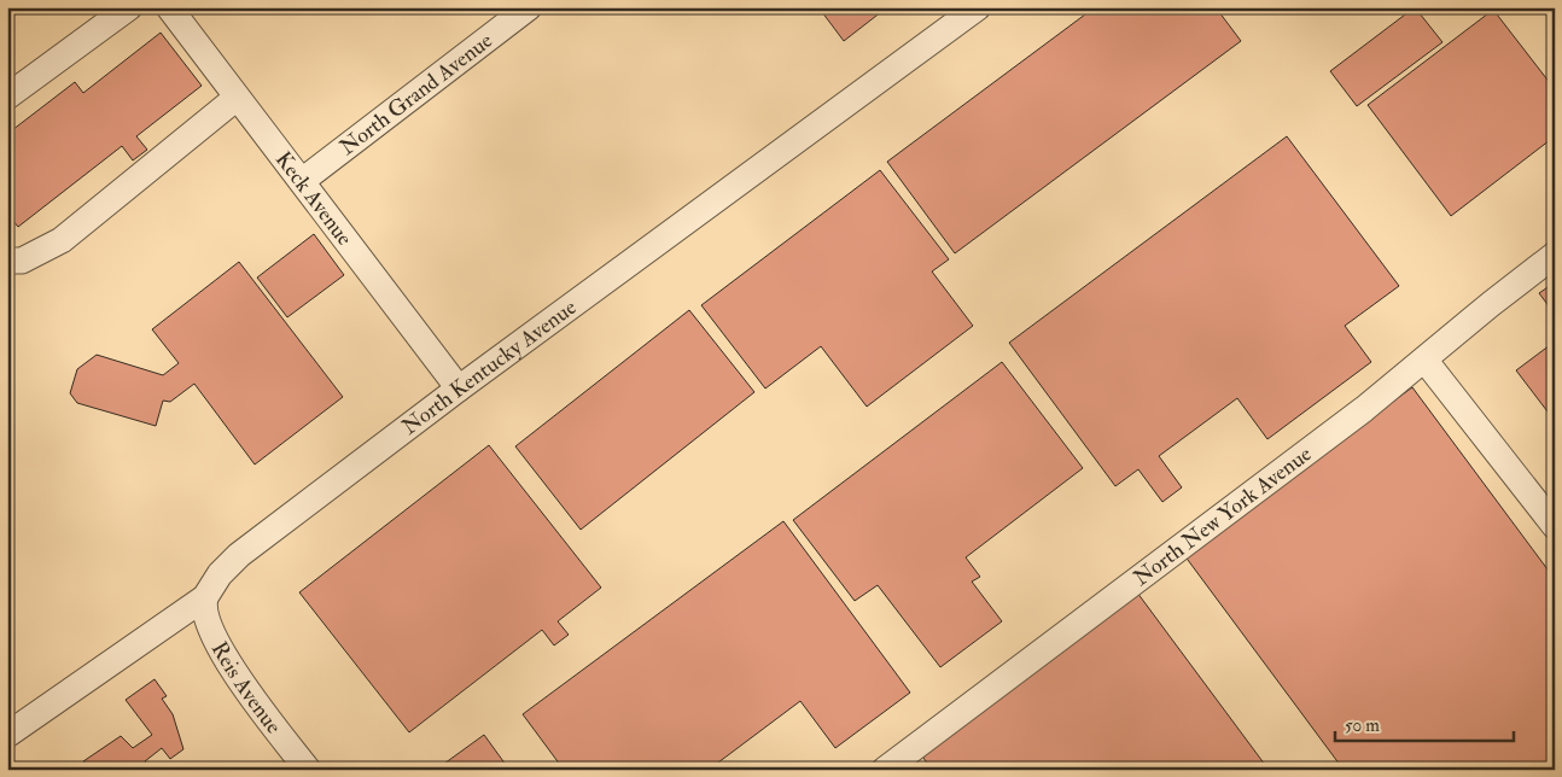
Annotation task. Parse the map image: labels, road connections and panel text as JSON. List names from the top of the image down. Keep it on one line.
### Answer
{"streets":{"street":["North Grand Avenue","Keck Avenue","North Kentucky Avenue","North New York Avenue","Reis Avenue"]},"crossings":[["North Grand Avenue","Keck Avenue"],["Keck Avenue","North Kentucky Avenue"],["North Kentucky Avenue","Reis Avenue"]],"scale_bar":"50 m"}
